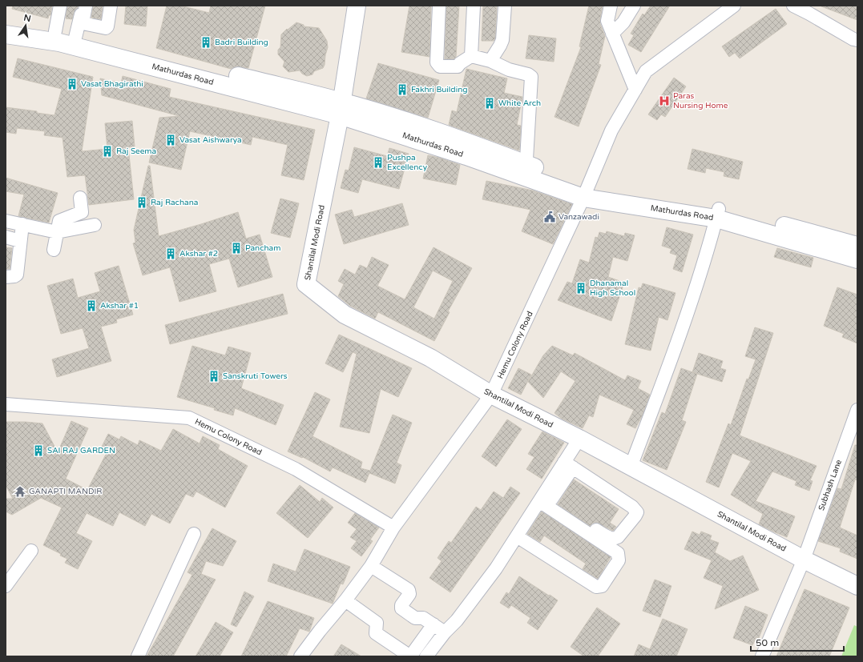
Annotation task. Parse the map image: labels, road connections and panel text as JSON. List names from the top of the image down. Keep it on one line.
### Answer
{"streets":{"street":["Mathurdas Road","Shantilal Modi Road","Hemu Colony Road","Subhash Lane"]},"crossings":[["Mathurdas Road","Shantilal Modi Road"],["Mathurdas Road","Hemu Colony Road"],["Shantilal Modi Road","Hemu Colony Road"],["Shantilal Modi Road","Subhash Lane"]],"places":{"building":["Badri Building","Vasat Bhagirathi","Fakhri Building","White Arch","Vasat Aishwarya","Raj Seema","Pushpa Excellency","Raj Rachana","Pancham","Akshar #2","Dhanamal High School","Akshar #1","Sanskruti Towers","SAI RAJ GARDEN"],"hospital":["Paras Nursing Home"],"public building":["Vanzawadi"],"temple":["GANAPTI MANDIR"]},"scale_bar":"50 m","north":"top"}
